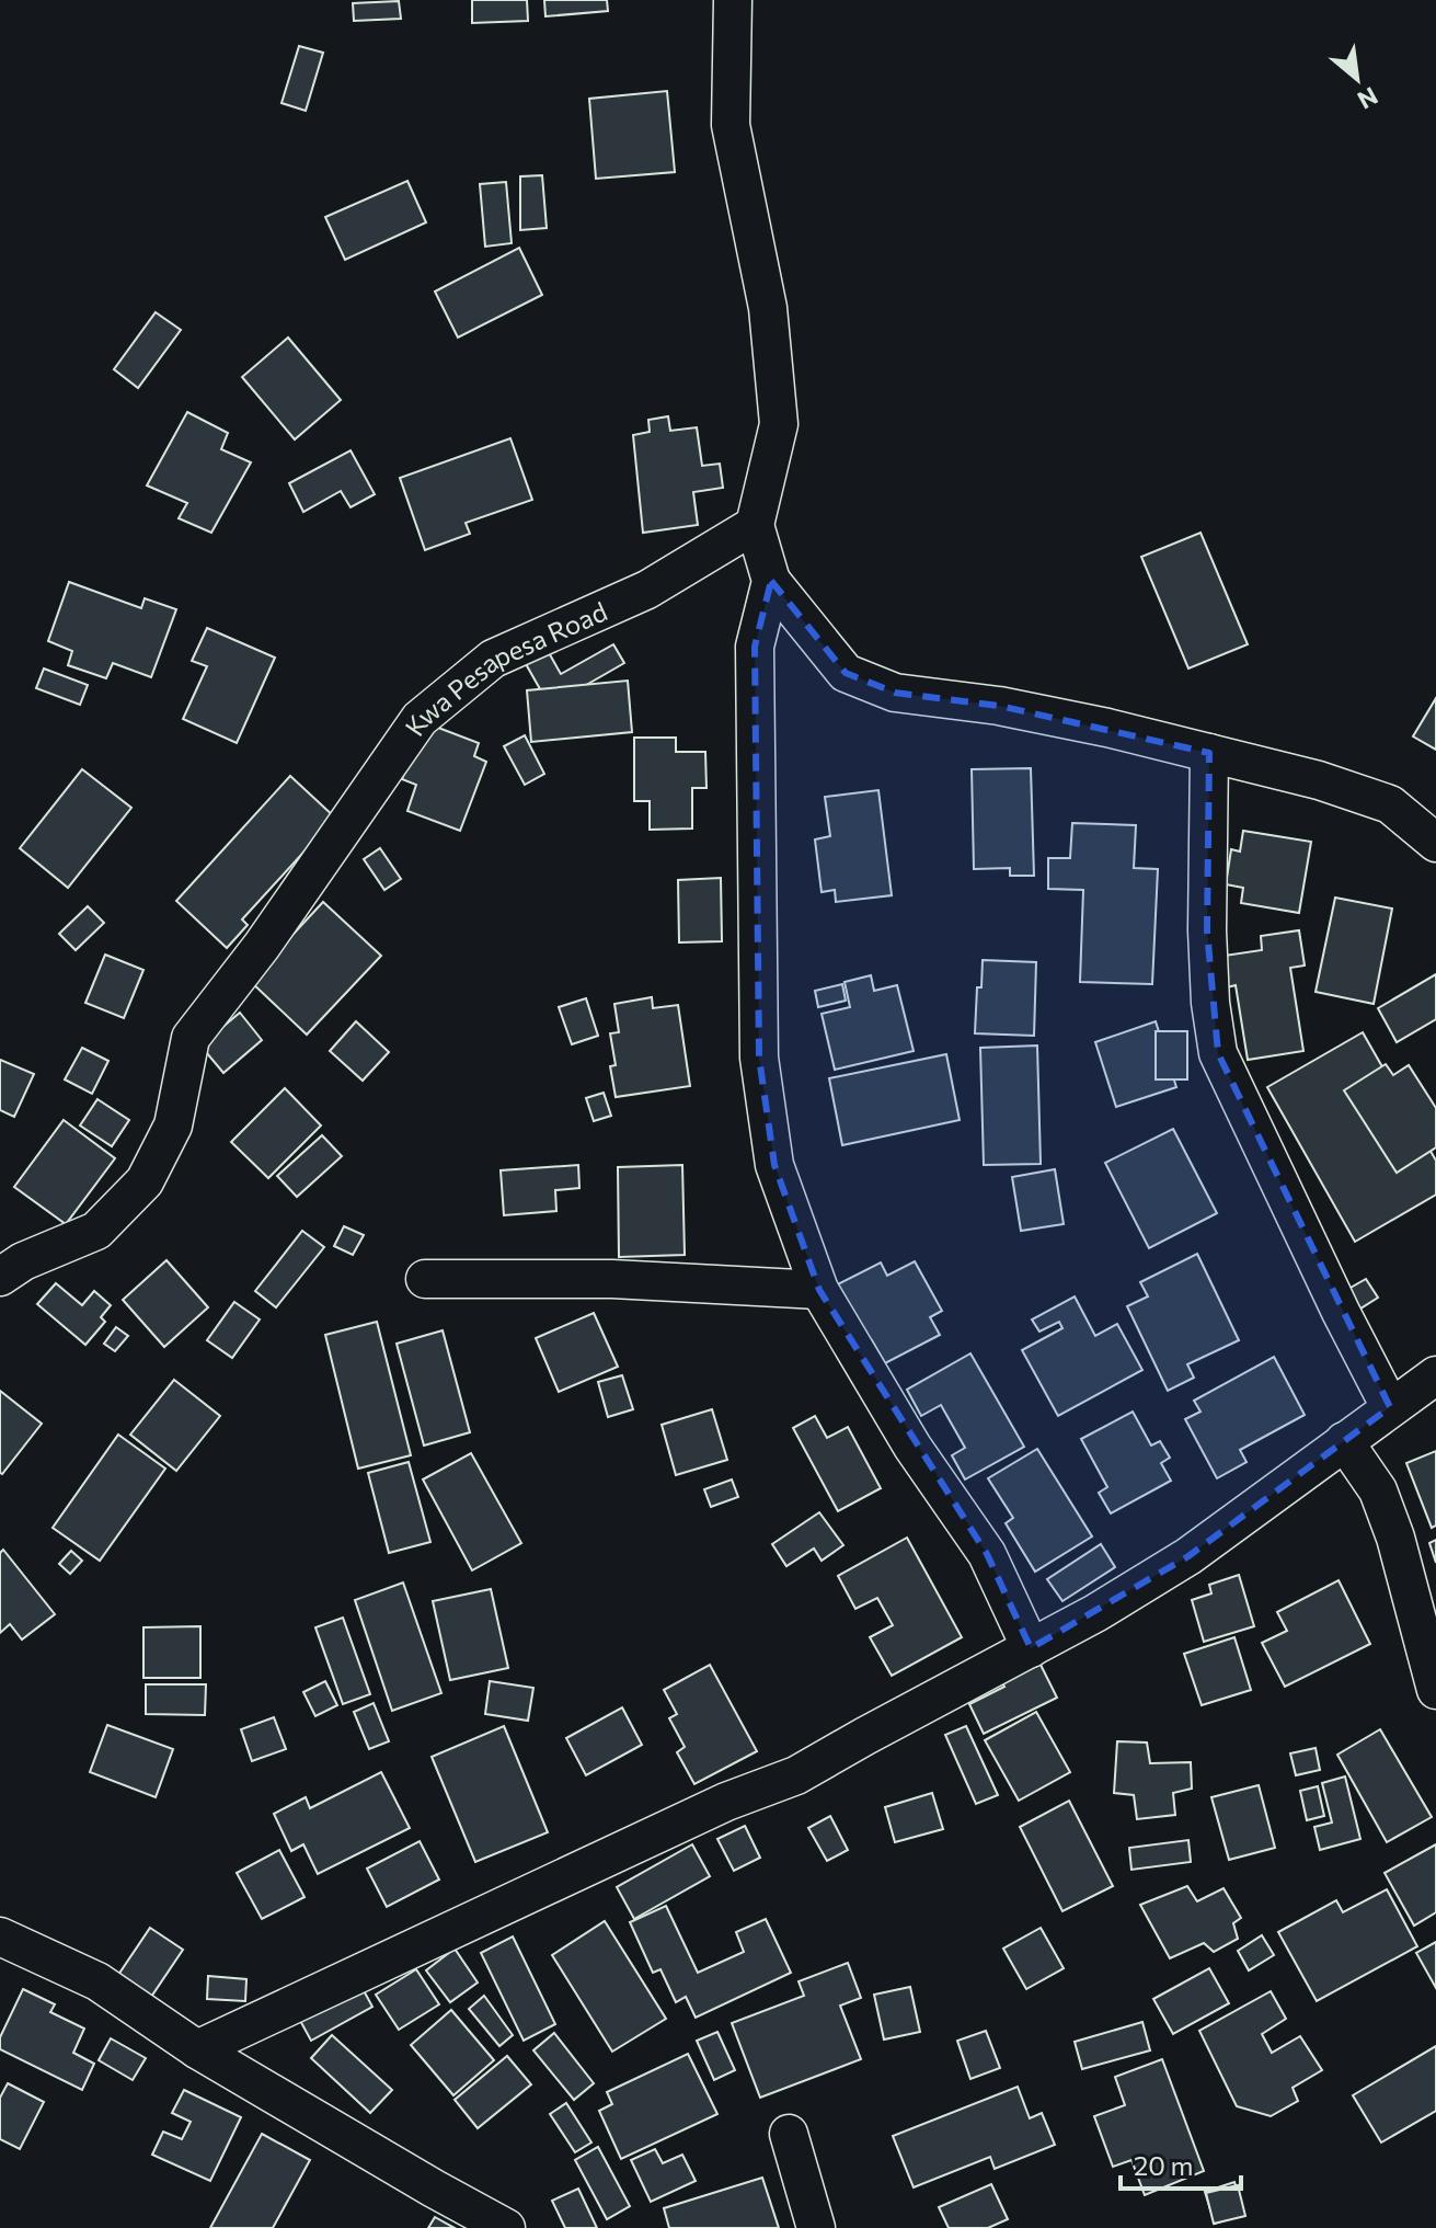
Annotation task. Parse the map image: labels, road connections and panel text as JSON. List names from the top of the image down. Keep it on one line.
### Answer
{"streets":{"street":["Kwa Pesapesa Road"]},"scale_bar":"20 m","north":"bottom right"}
